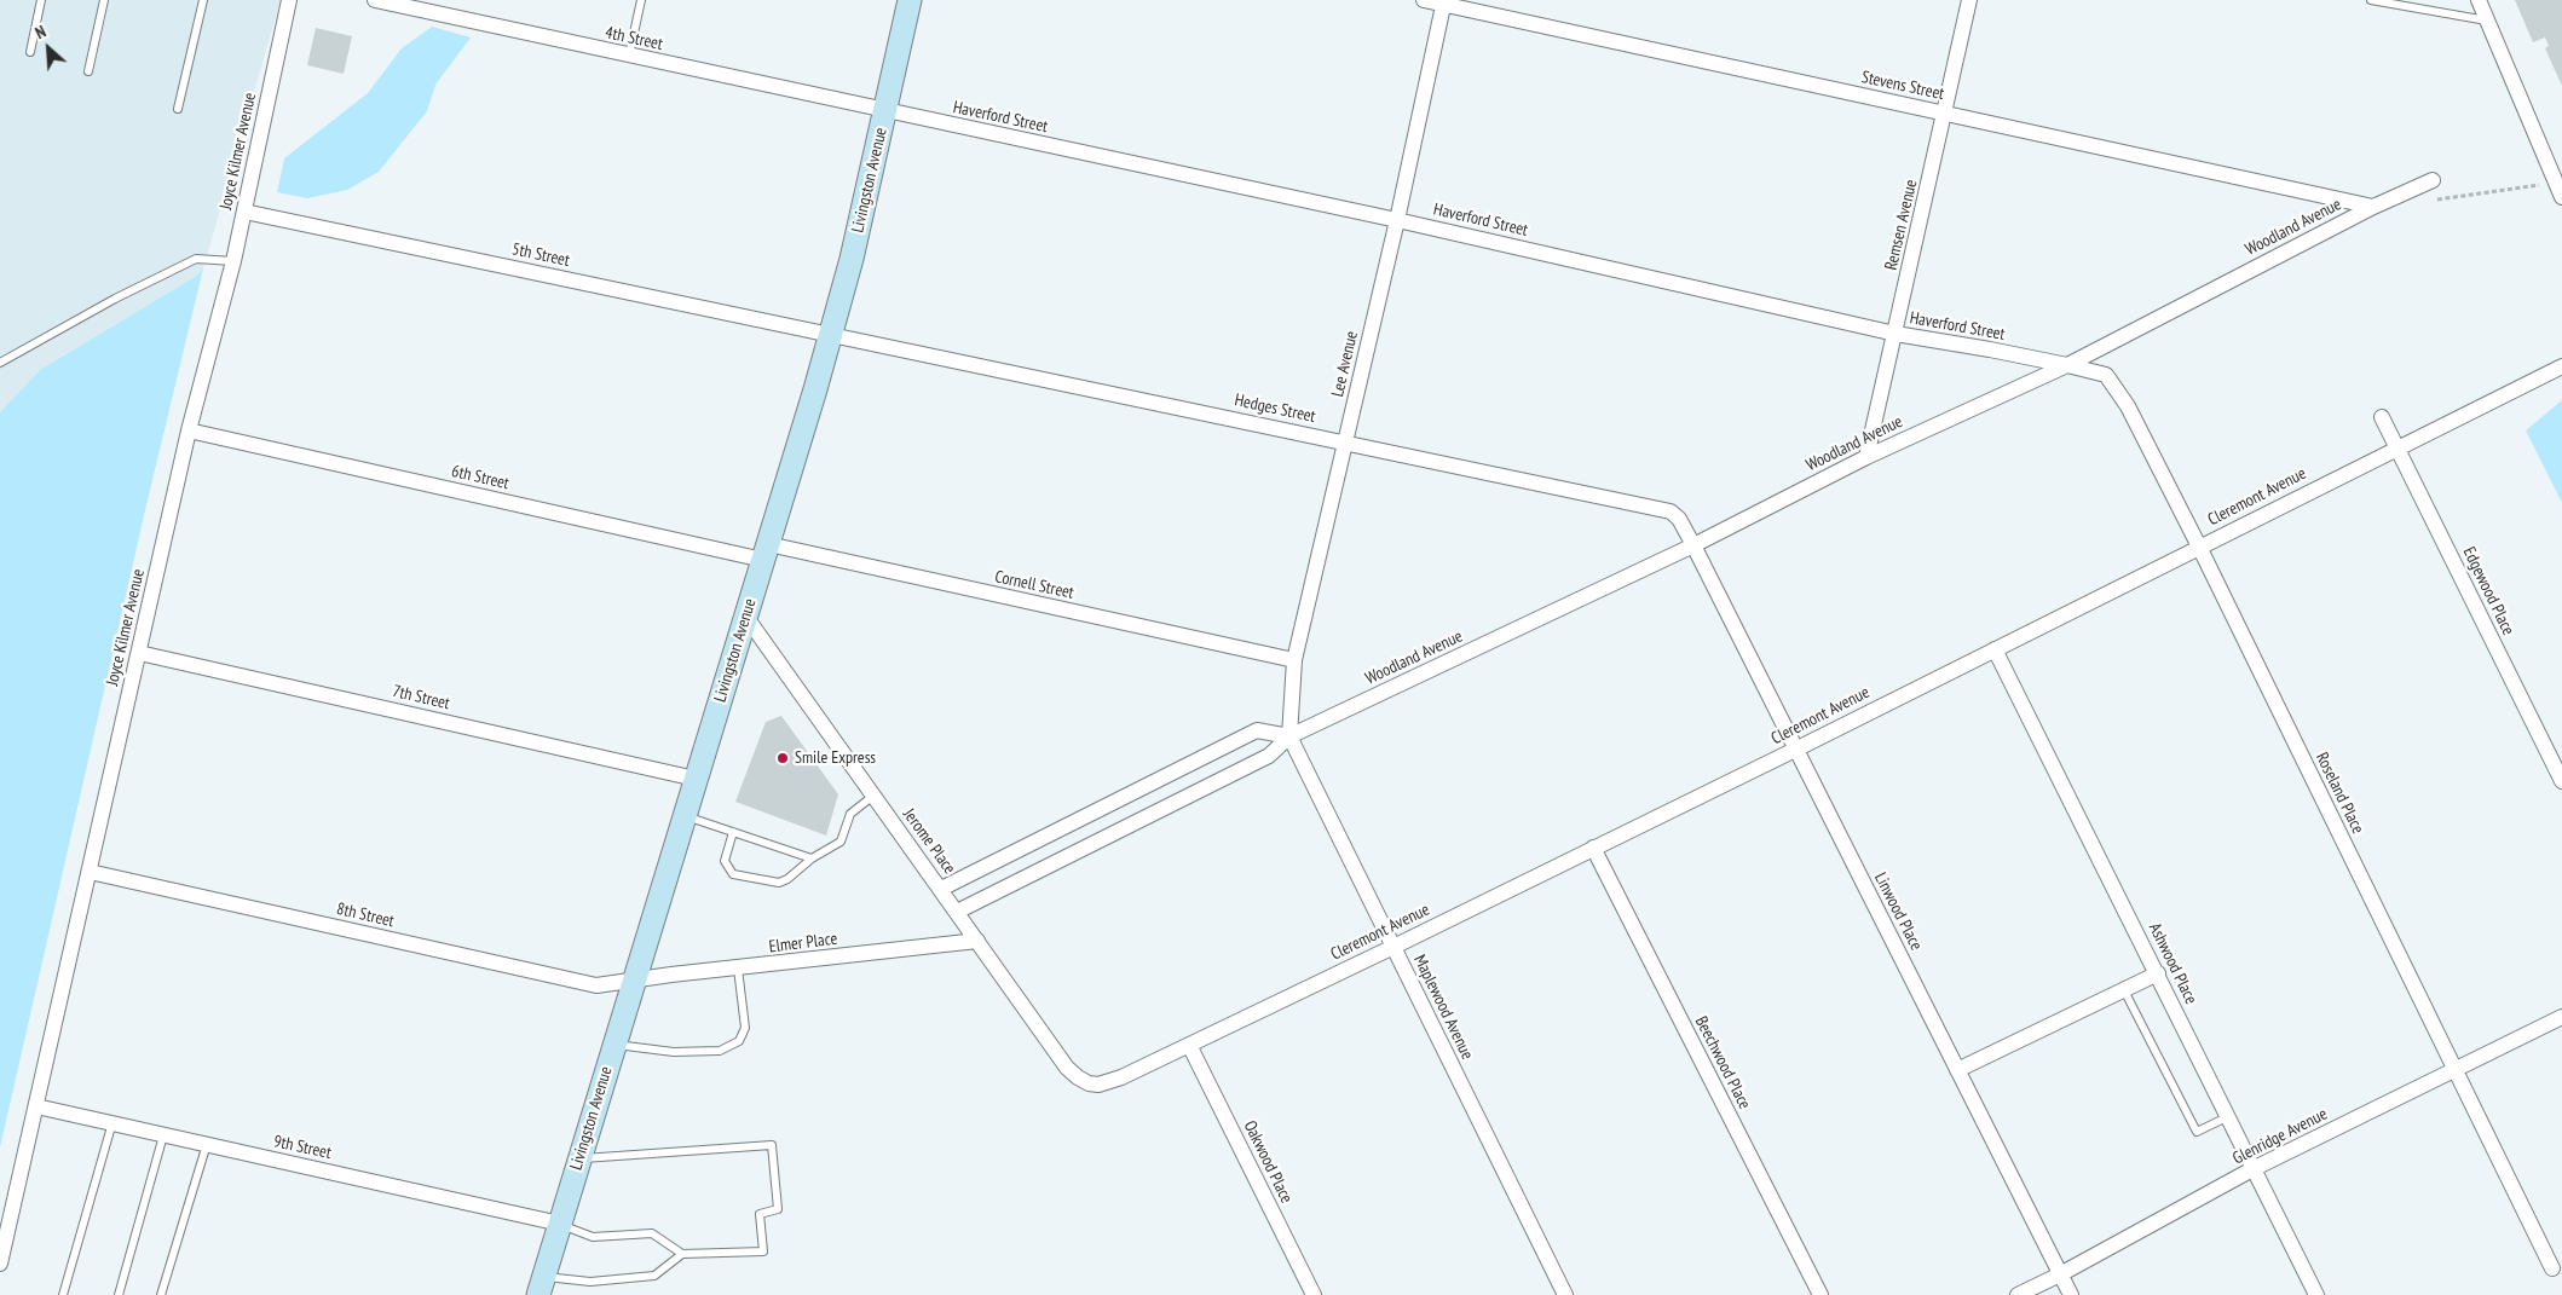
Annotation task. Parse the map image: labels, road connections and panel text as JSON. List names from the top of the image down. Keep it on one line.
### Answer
{"streets":{"main road":["Livingston Avenue"],"street":["4th Street","Stevens Street","Haverford Street","Joyce Kilmer Avenue","Remsen Avenue","Woodland Avenue","5th Street","Lee Avenue","Hedges Street","6th Street","Cleremont Avenue","Cornell Street","Edgewood Place","7th Street","Roseland Place","Jerome Place","Linwood Place","8th Street","Elmer Place","Ashwood Place","Maplewood Avenue","Beechwood Place","Glenridge Avenue","9th Street","Oakwood Place"]},"crossings":[["4th Street","Haverford Street"],["4th Street","Livingston Avenue"],["Stevens Street","Remsen Avenue"],["Stevens Street","Woodland Avenue"],["Stevens Street","Lee Avenue"],["Haverford Street","Livingston Avenue"],["Haverford Street","Remsen Avenue"],["Haverford Street","Woodland Avenue"],["Haverford Street","Lee Avenue"],["Haverford Street","Roseland Place"],["Joyce Kilmer Avenue","5th Street"],["Joyce Kilmer Avenue","6th Street"],["Joyce Kilmer Avenue","7th Street"],["Joyce Kilmer Avenue","8th Street"],["Joyce Kilmer Avenue","9th Street"],["Livingston Avenue","5th Street"],["Livingston Avenue","Hedges Street"],["Livingston Avenue","6th Street"],["Livingston Avenue","Cornell Street"],["Livingston Avenue","7th Street"],["Livingston Avenue","Jerome Place"],["Livingston Avenue","8th Street"],["Livingston Avenue","Elmer Place"],["Livingston Avenue","9th Street"],["Remsen Avenue","Woodland Avenue"],["Woodland Avenue","Lee Avenue"],["Woodland Avenue","Hedges Street"],["Woodland Avenue","Roseland Place"],["Woodland Avenue","Jerome Place"],["Woodland Avenue","Linwood Place"],["Woodland Avenue","Maplewood Avenue"],["5th Street","Hedges Street"],["Lee Avenue","Hedges Street"],["Lee Avenue","Cornell Street"],["Lee Avenue","Maplewood Avenue"],["Hedges Street","Linwood Place"],["6th Street","Cornell Street"],["Cleremont Avenue","Edgewood Place"],["Cleremont Avenue","Roseland Place"],["Cleremont Avenue","Jerome Place"],["Cleremont Avenue","Linwood Place"],["Cleremont Avenue","Ashwood Place"],["Cleremont Avenue","Maplewood Avenue"],["Cleremont Avenue","Beechwood Place"],["Cleremont Avenue","Oakwood Place"],["Roseland Place","Glenridge Avenue"],["Jerome Place","Elmer Place"],["Linwood Place","Glenridge Avenue"],["8th Street","Elmer Place"],["Ashwood Place","Glenridge Avenue"]],"places":["Smile Express"],"north":"top left"}
